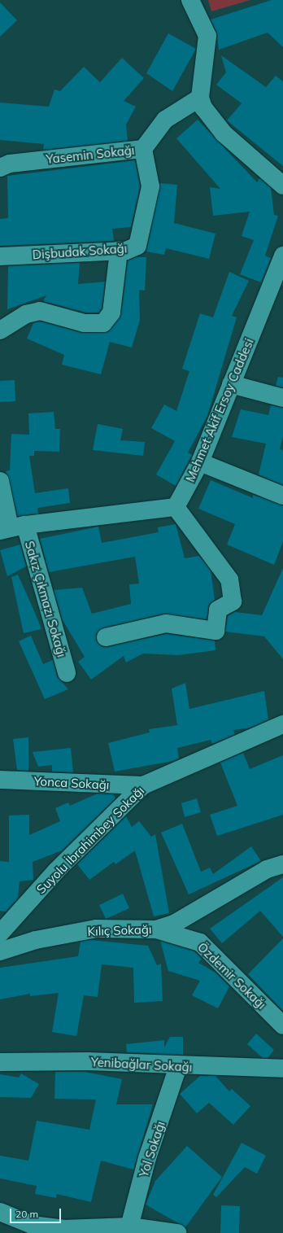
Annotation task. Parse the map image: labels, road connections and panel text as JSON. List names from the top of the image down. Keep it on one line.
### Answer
{"streets":{"street":["Yasemin Sokağı","Dişbudak Sokağı","Mehmet Akif Ersoy Caddesi","Sakız Çıkmazı Sokağı","Yonca Sokağı","Suyolu İbrahimbey Sokağı","Kılıç Sokağı","Özdemir Sokağı","Yenibağlar Sokağı","Yol Sokağı"]},"crossings":[["Yasemin Sokağı","Dişbudak Sokağı"],["Yonca Sokağı","Suyolu İbrahimbey Sokağı"],["Kılıç Sokağı","Özdemir Sokağı"],["Yenibağlar Sokağı","Yol Sokağı"]],"scale_bar":"20 m"}
